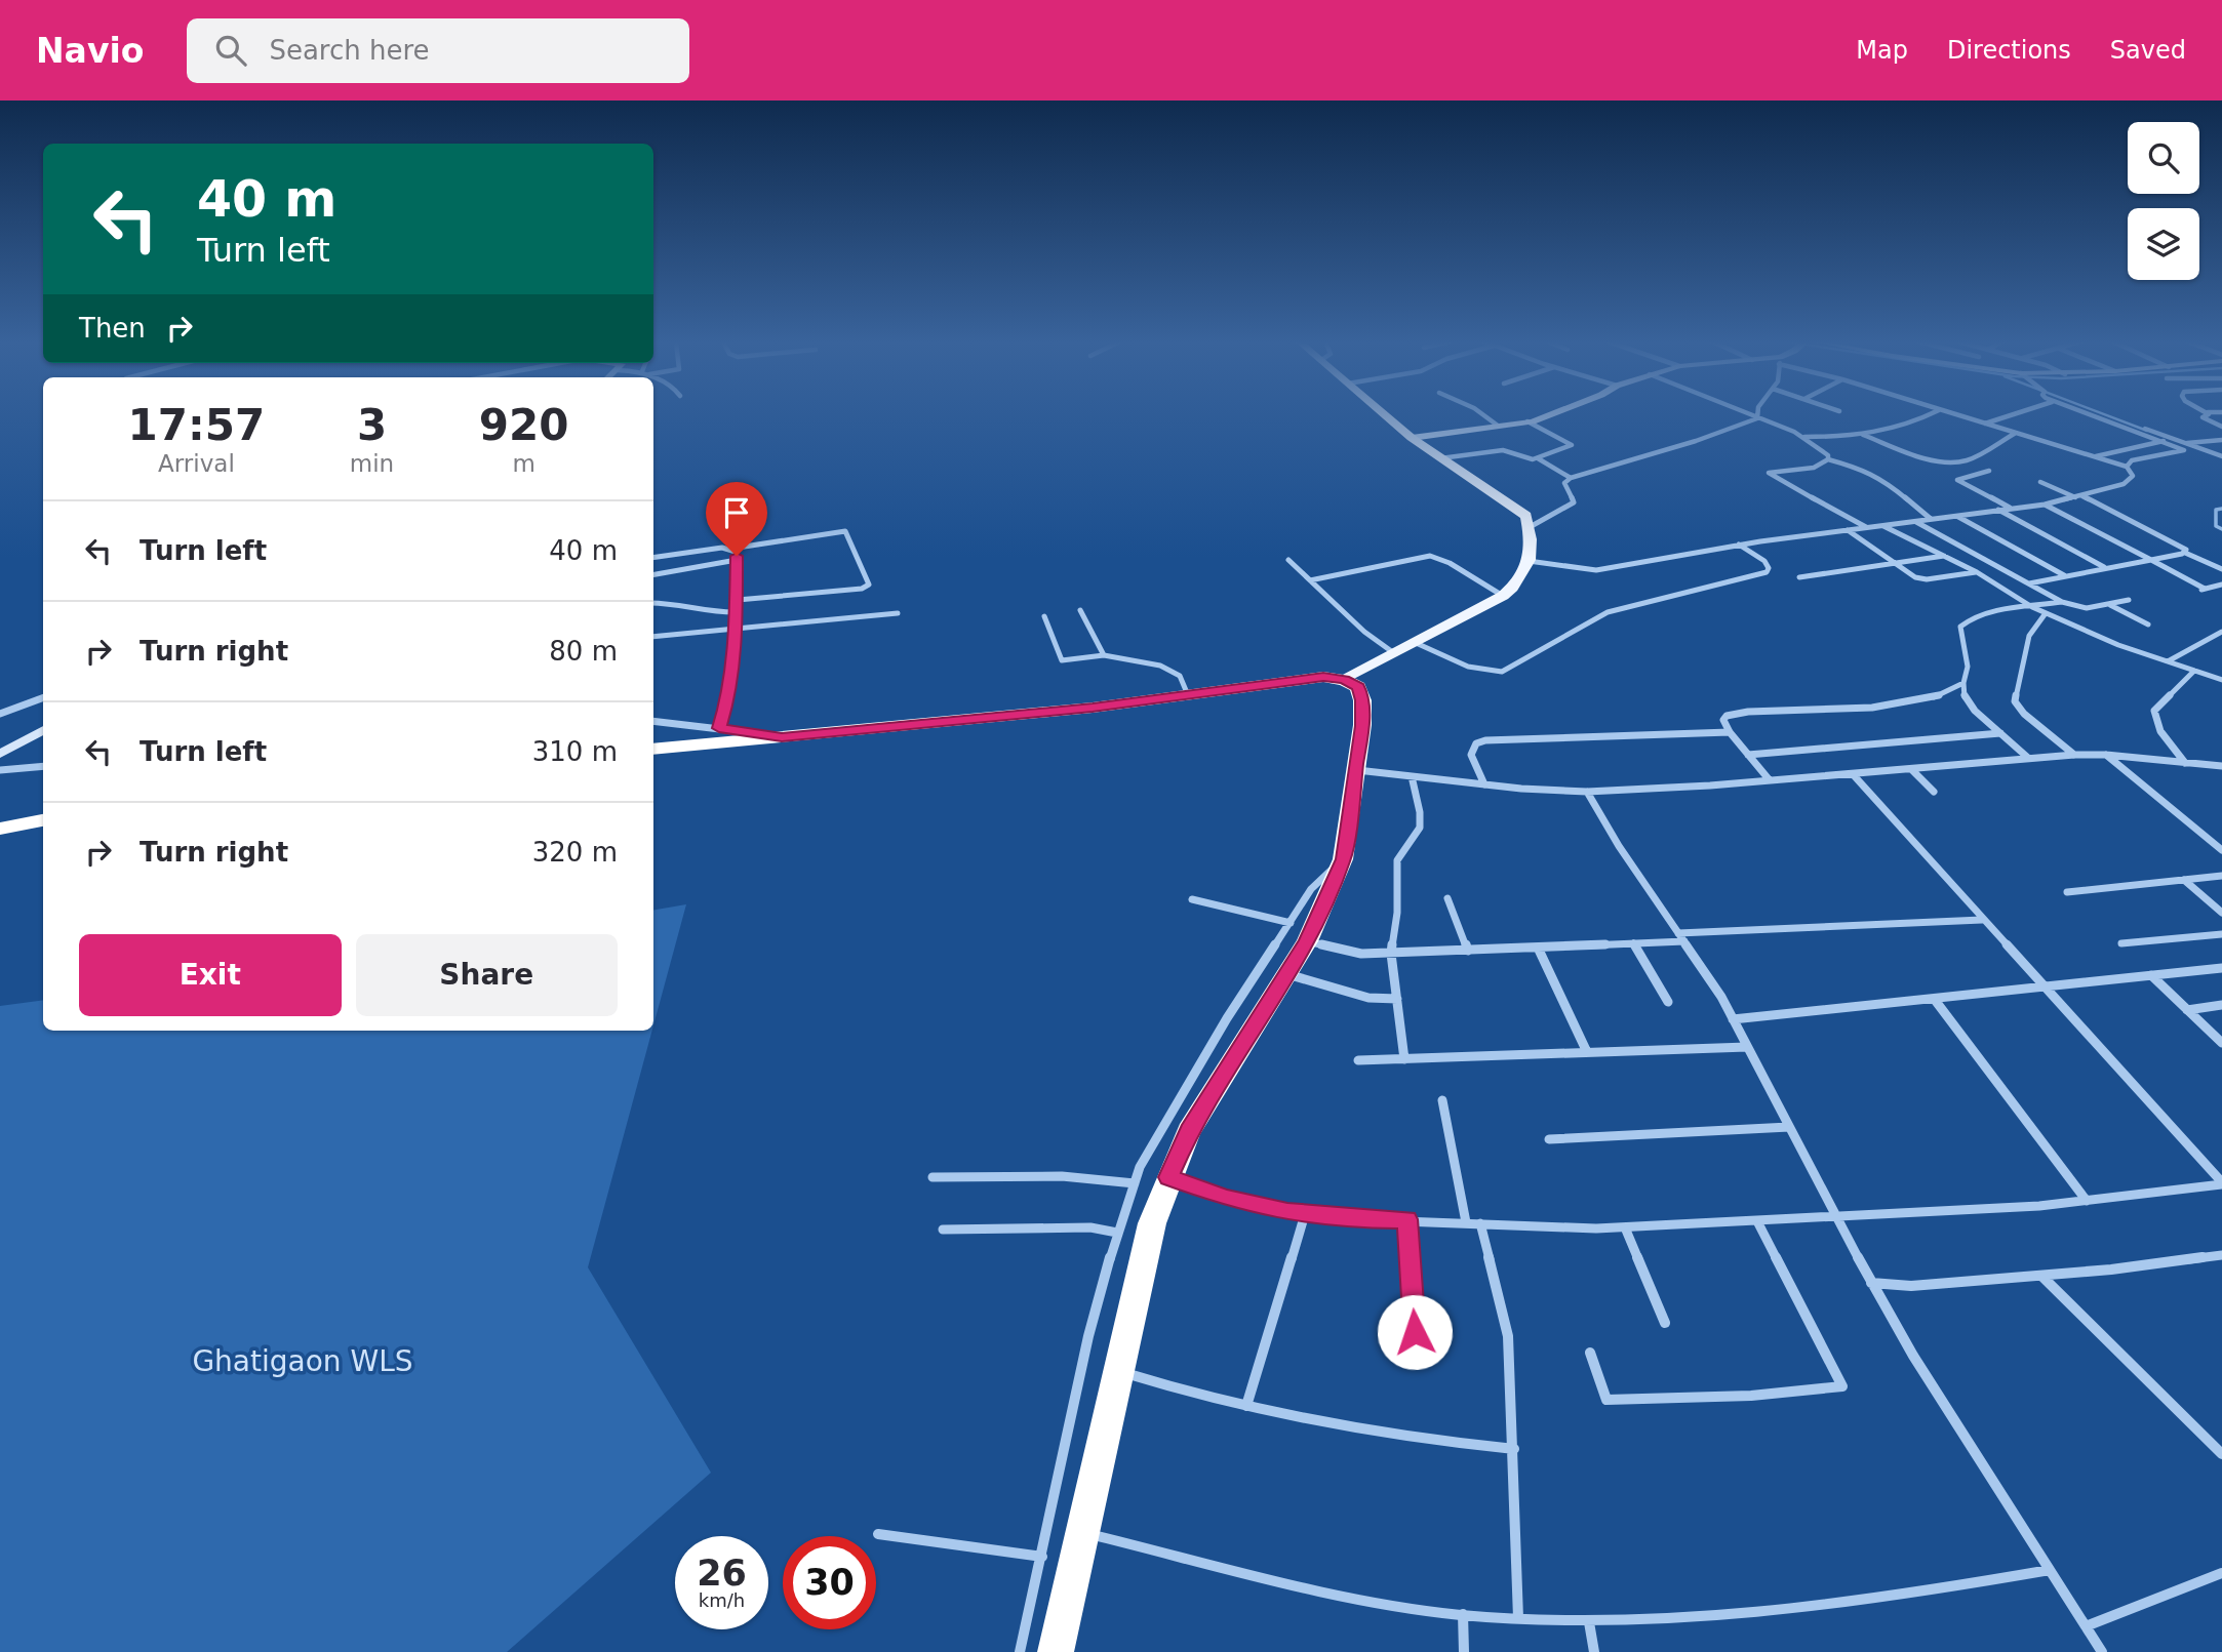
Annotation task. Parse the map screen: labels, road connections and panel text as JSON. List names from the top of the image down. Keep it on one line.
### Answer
{"parks":["Ghatigaon WLS"],"page":{"header":"Navio","search":"Search here","nav":["Map","Directions","Saved"],"turn":["40 m","Turn left"],"then":"Then","eta":["17:57","Arrival","3","min","920","m"],"list":[{"name":"Turn left","value":"40 m"},{"name":"Turn right","value":"80 m"},{"name":"Turn left","value":"310 m"},{"name":"Turn right","value":"320 m"}],"buttons":["Exit","Share"],"speed":"26 km/h","limit":"30"}}
